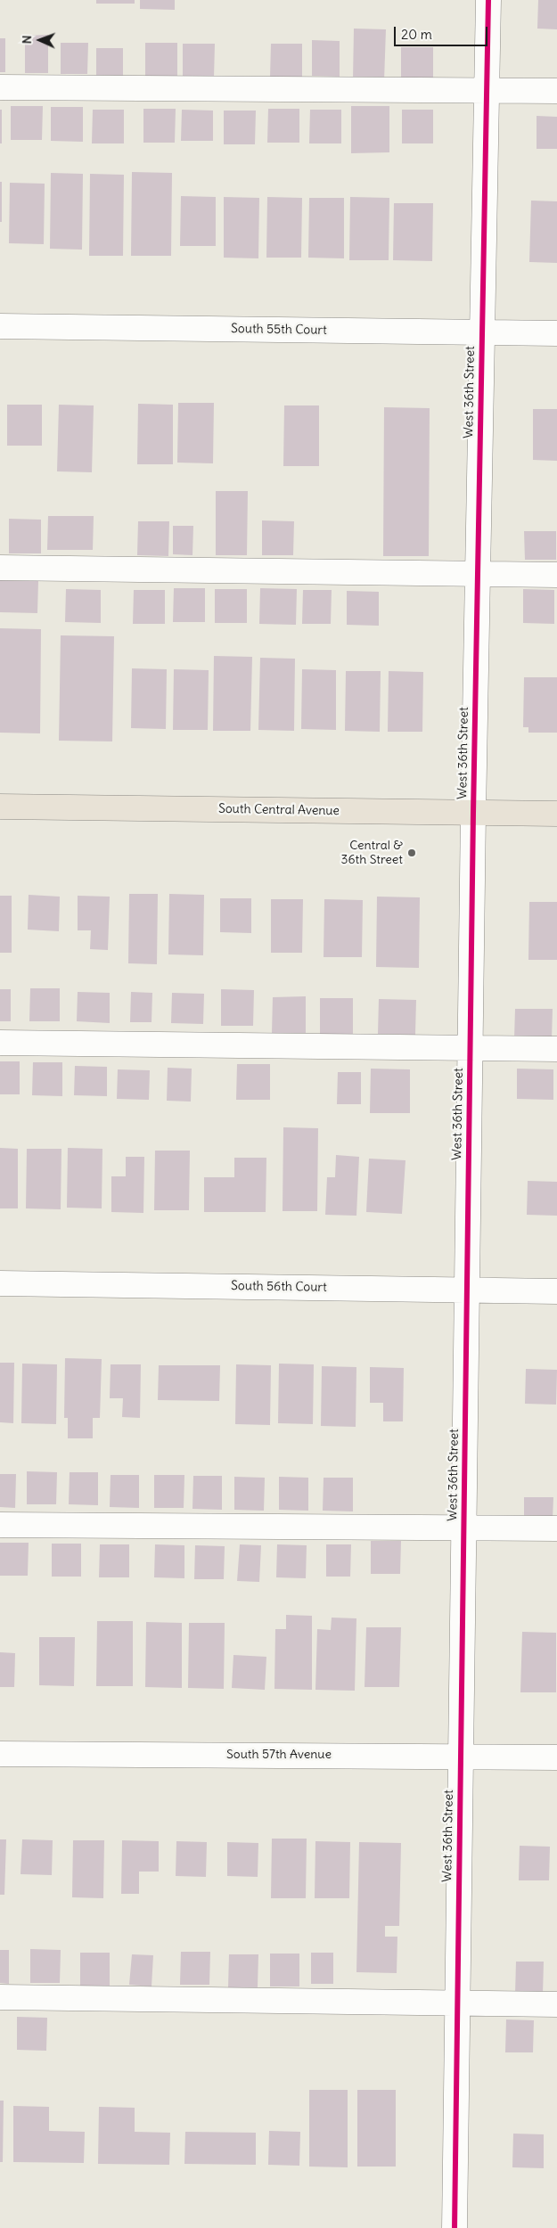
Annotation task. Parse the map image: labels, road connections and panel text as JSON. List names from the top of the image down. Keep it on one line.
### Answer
{"streets":{"main road":["South Central Avenue"],"street":["South 55th Court","West 36th Street","South 56th Court","South 57th Avenue"]},"crossings":[["South 55th Court","West 36th Street"],["West 36th Street","South Central Avenue"],["West 36th Street","South 56th Court"],["West 36th Street","South 57th Avenue"]],"places":["Central & 36th Street"],"scale_bar":"20 m","north":"left"}
